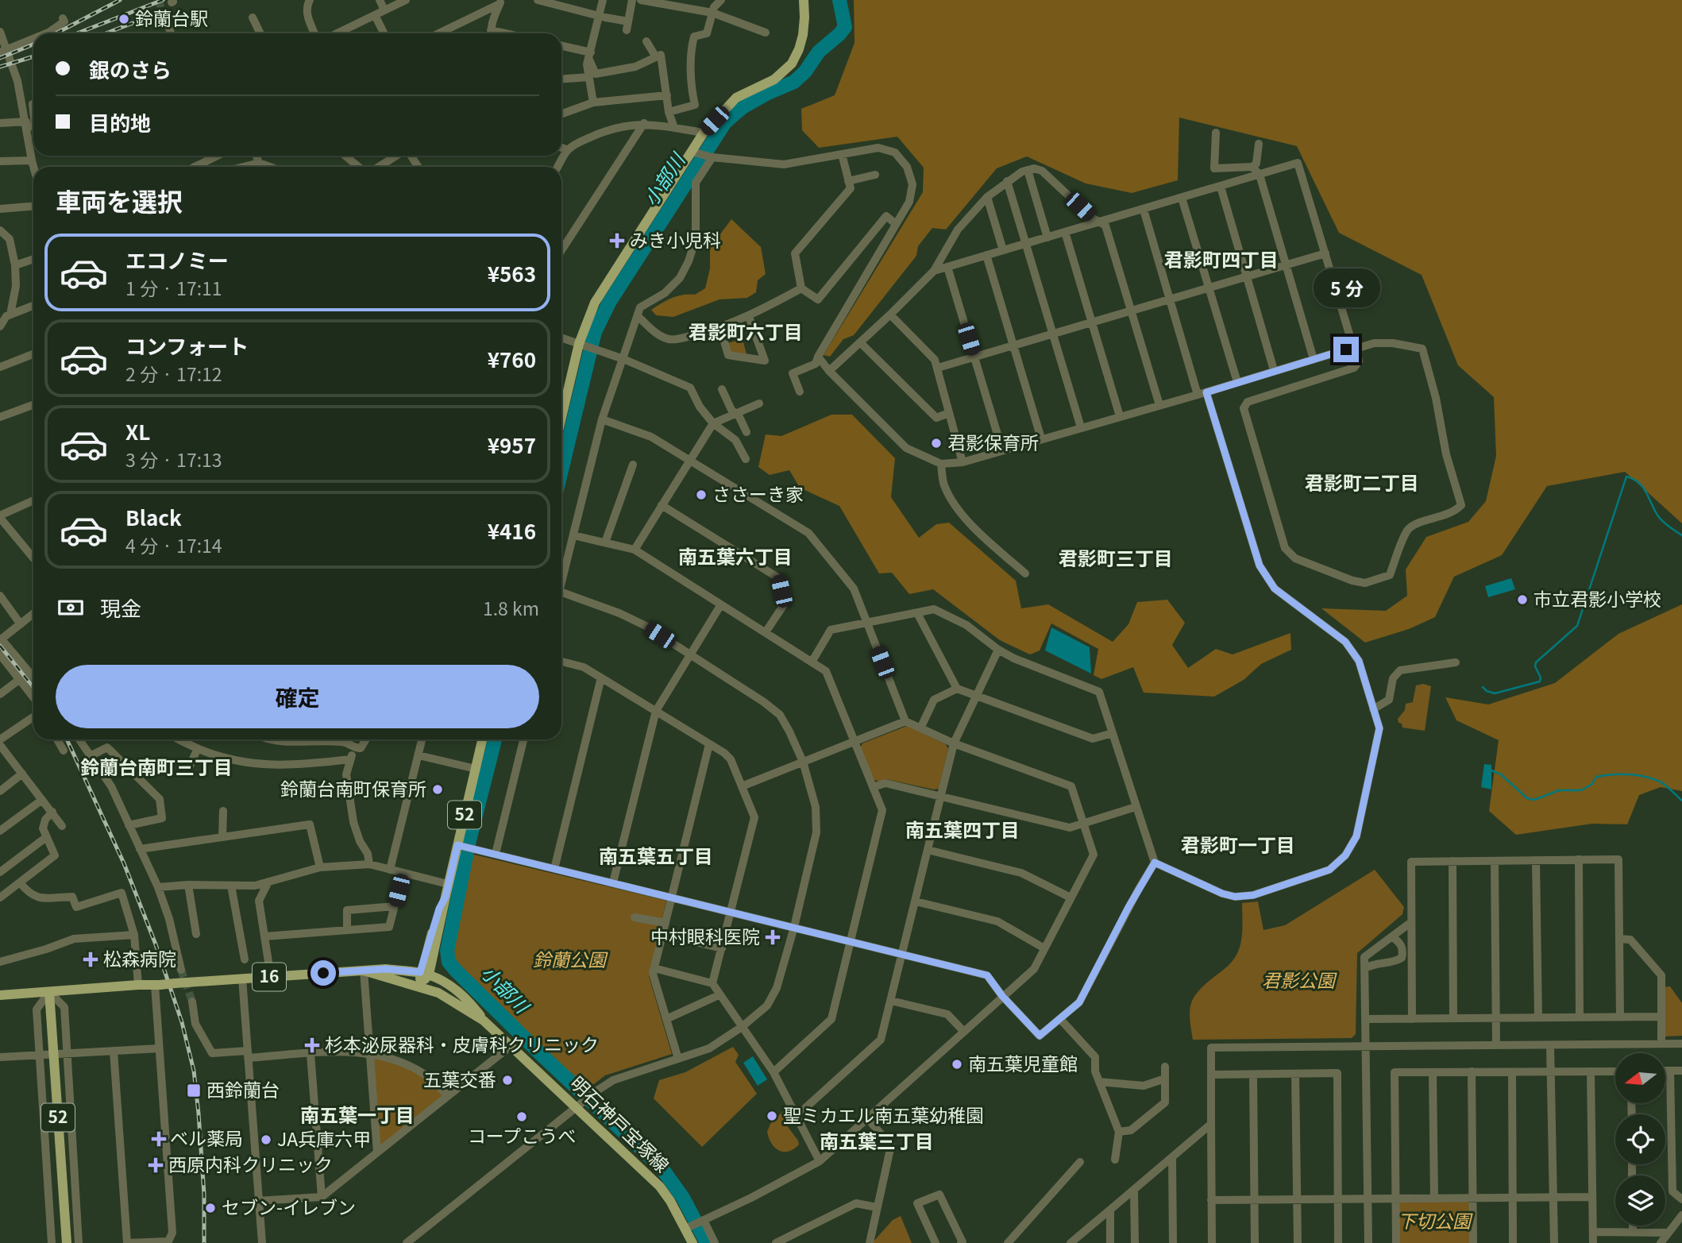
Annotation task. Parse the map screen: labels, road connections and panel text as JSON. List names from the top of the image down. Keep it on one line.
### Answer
{"streets":{"main road":["52","16","明石神戸宝塚線"]},"crossings":[["52","明石神戸宝塚線"]],"districts":["君影町四丁目","君影町六丁目","君影町二丁目","南五葉六丁目","君影町三丁目","鈴蘭台南町三丁目","南五葉四丁目","君影町一丁目","南五葉五丁目","南五葉一丁目","南五葉三丁目"],"water":["小部川"],"parks":["鈴蘭公園","君影公園","下切公園"],"places":{"other":["鈴蘭台駅","君影保育所","ささーき家","市立君影小学校","鈴蘭台南町保育所","南五葉児童館","五葉交番","聖ミカエル南五葉幼稚園","コープこうべ","JA兵庫六甲","セブン-イレブン"],"health":["みき小児科","中村眼科医院","松森病院","杉本泌尿器科・皮膚科クリニック","ベル薬局","西原内科クリニック"],"transit":["西鈴蘭台"]},"north":"left","page":{"banner":["銀のさら","目的地"],"heading":"車両を選択","list":[{"name":"エコノミー","note":"1 分 · 17:11","value":"¥563"},{"name":"コンフォート","note":"2 分 · 17:12","value":"¥760"},{"name":"XL","note":"3 分 · 17:13","value":"¥957"},{"name":"Black","note":"4 分 · 17:14","value":"¥416"}],"bubble":"5 分","pay":["現金","1.8 km"],"buttons":"確定"}}
